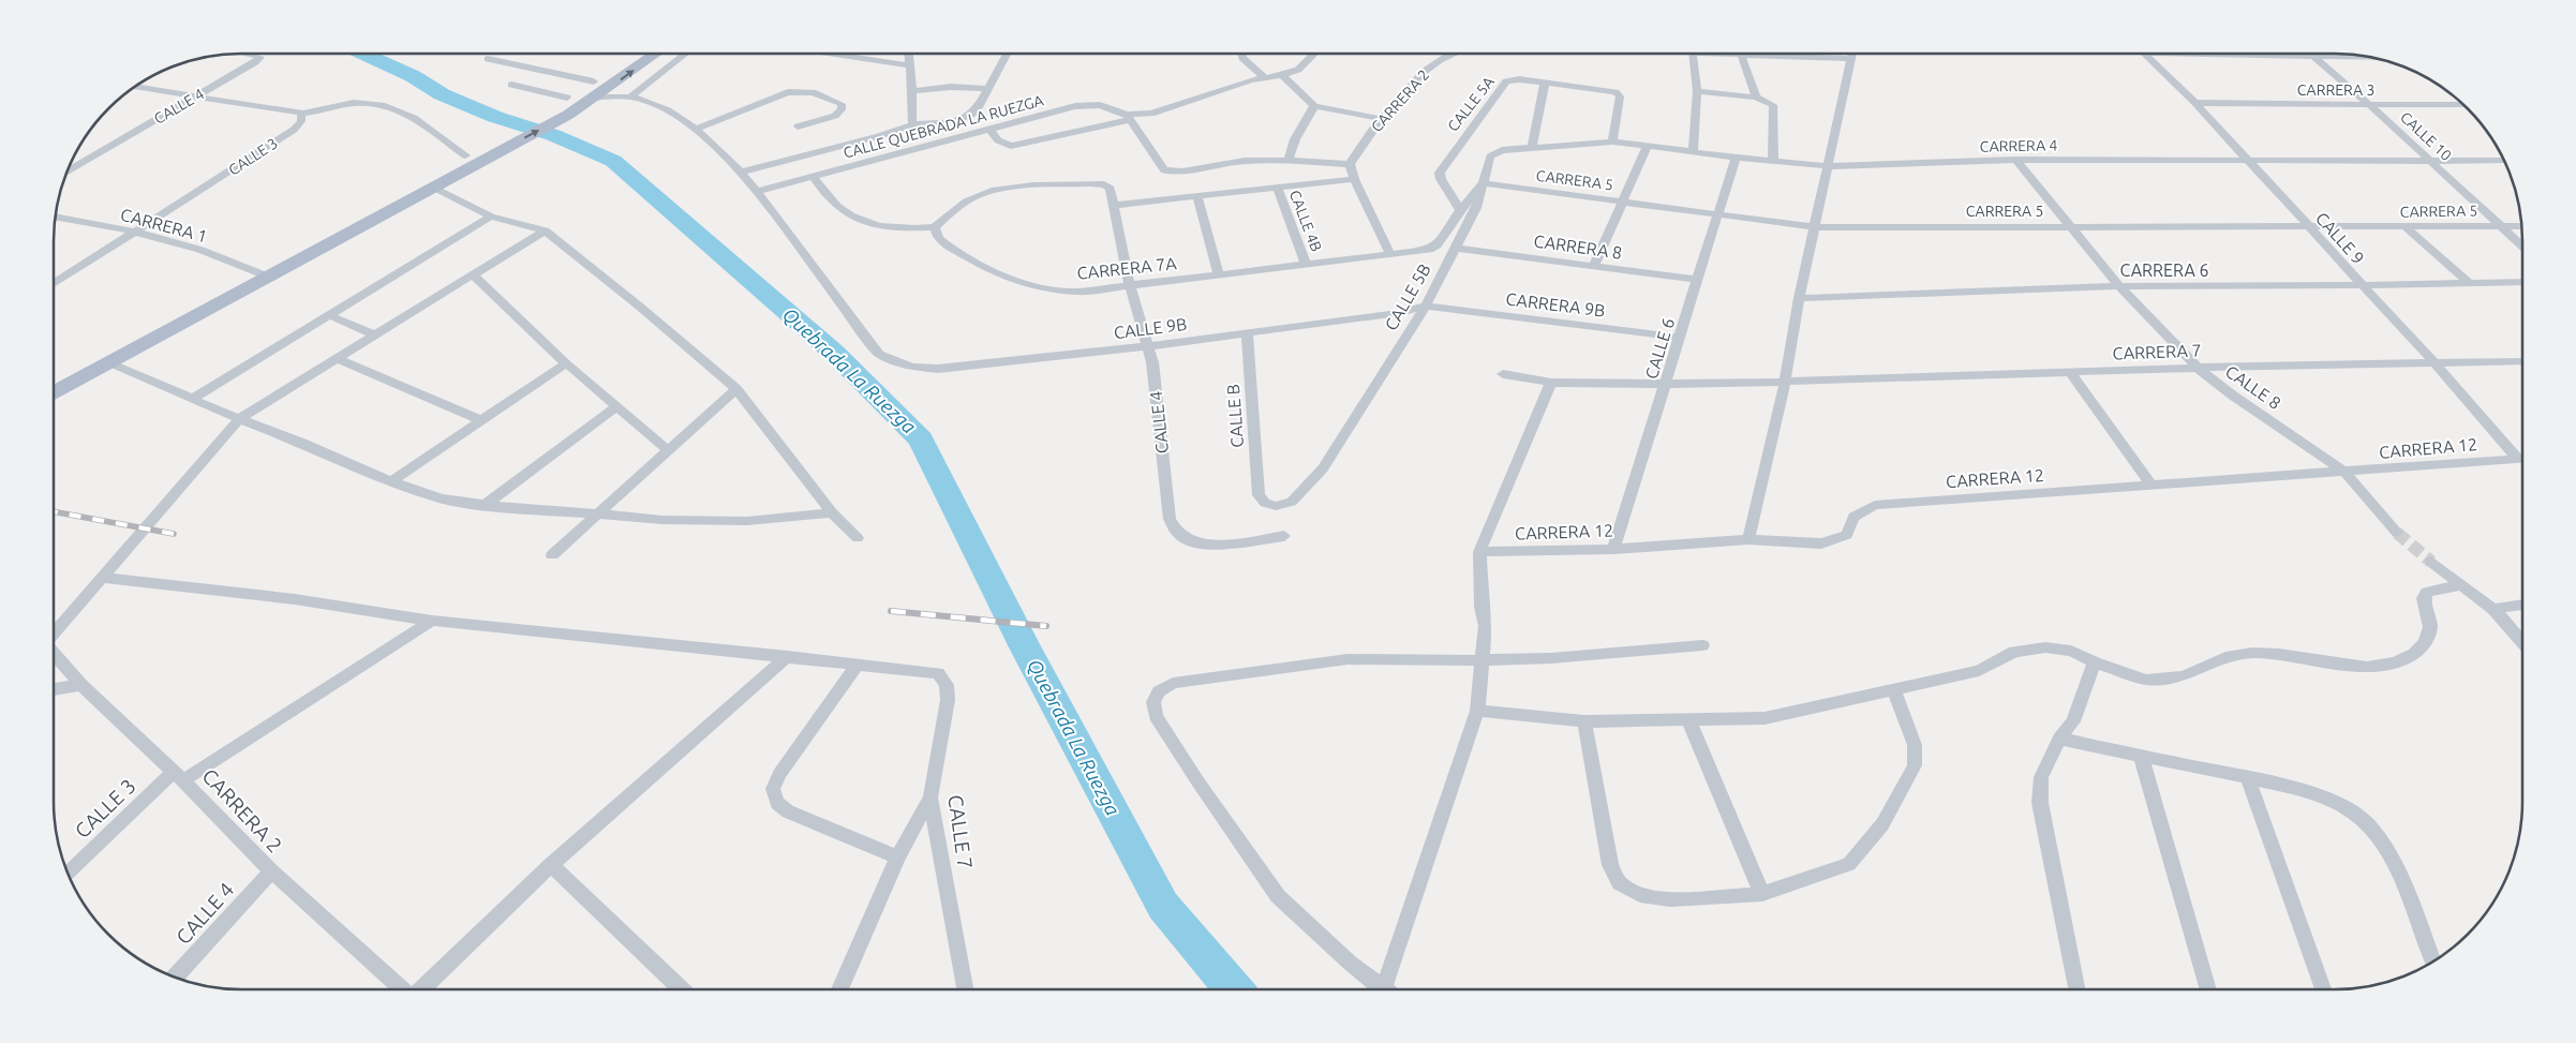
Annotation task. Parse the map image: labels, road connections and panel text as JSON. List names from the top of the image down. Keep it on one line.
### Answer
{"streets":{"street":["CARRERA 3","CARRERA 2","CALLE 5A","CALLE 4","CALLE QUEBRADA LA RUEZGA","CALLE 10","CARRERA 4","CALLE 3","CARRERA 5","CALLE 4B","CARRERA 1","CALLE 9","CARRERA 8","CARRERA 7A","CARRERA 6","CALLE 5B","CARRERA 9B","CALLE 9B","CALLE 6","CARRERA 7","CALLE 8","CALLE B","CARRERA 12","CALLE 7"]},"crossings":[["CARRERA 3","CALLE 10"],["CARRERA 3","CALLE 9"],["CARRERA 2","CALLE 4"],["CARRERA 2","CALLE 3"],["CALLE 5A","CARRERA 4"],["CALLE 5A","CARRERA 7A"],["CALLE 4","CALLE 3"],["CALLE 4","CARRERA 7A"],["CALLE 4","CALLE 9B"],["CALLE QUEBRADA LA RUEZGA","CALLE 9B"],["CALLE 10","CARRERA 4"],["CALLE 10","CARRERA 5"],["CARRERA 4","CALLE 9"],["CARRERA 4","CALLE 5B"],["CARRERA 4","CALLE 6"],["CARRERA 4","CALLE 8"],["CALLE 3","CARRERA 1"],["CARRERA 5","CALLE 9"],["CARRERA 5","CARRERA 7A"],["CARRERA 5","CALLE 5B"],["CARRERA 5","CALLE 6"],["CARRERA 5","CALLE 8"],["CALLE 4B","CARRERA 7A"],["CALLE 9","CARRERA 6"],["CALLE 9","CARRERA 7"],["CARRERA 8","CALLE 5B"],["CARRERA 8","CALLE 6"],["CARRERA 7A","CALLE 5B"],["CARRERA 6","CALLE 8"],["CALLE 5B","CARRERA 9B"],["CALLE 5B","CALLE 9B"],["CALLE 5B","CALLE B"],["CARRERA 9B","CALLE 9B"],["CARRERA 9B","CALLE 6"],["CALLE 9B","CALLE B"],["CALLE 6","CARRERA 7"],["CALLE 6","CARRERA 12"],["CARRERA 7","CALLE 8"],["CALLE 8","CARRERA 12"]],"water":["Quebrada La Ruezga"]}
